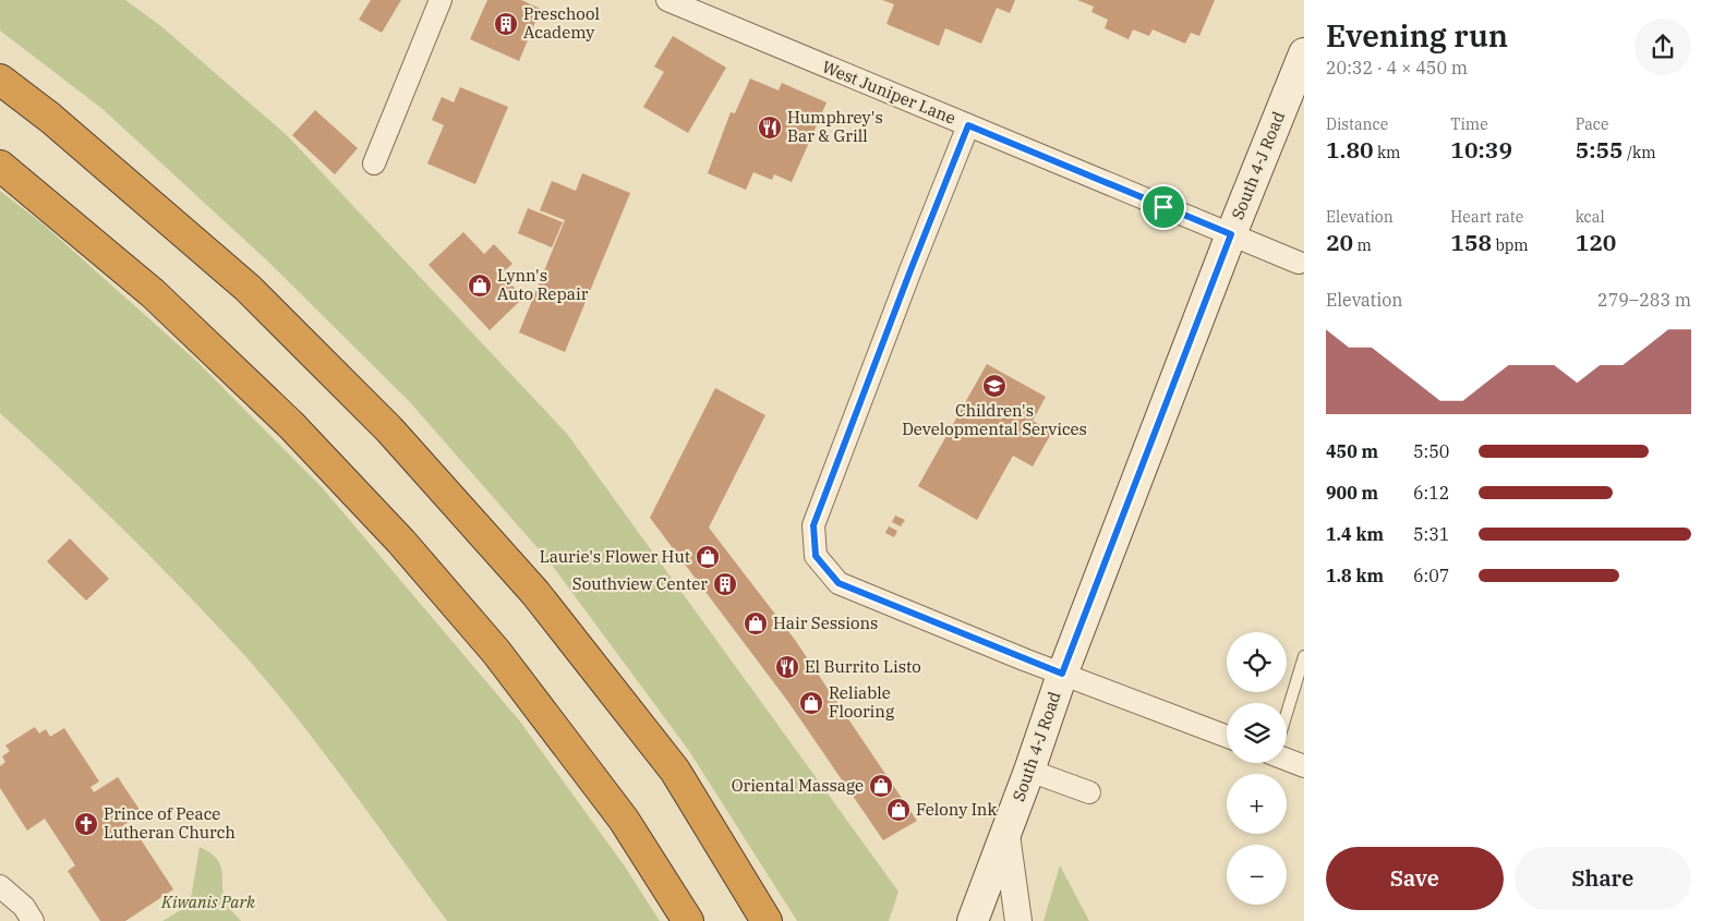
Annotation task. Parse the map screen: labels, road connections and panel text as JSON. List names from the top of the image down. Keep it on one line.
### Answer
{"streets":{"main road":["South 4-J Road"],"street":["West Juniper Lane"]},"crossings":[["West Juniper Lane","South 4-J Road"]],"parks":["Kiwanis Park"],"places":{"building":["Preschool Academy","Southview Center"],"restaurant":["Humphrey's Bar & Grill","El Burrito Listo"],"shop":["Lynn's Auto Repair","Laurie's Flower Hut","Hair Sessions","Reliable Flooring","Oriental Massage","Felony Ink"],"school or university":["Children's Developmental Services"],"church":["Prince of Peace Lutheran Church"]},"page":{"heading":["Evening run","20:32 · 4 × 450 m"],"stats":[["Distance","1.80 km"],["Time","10:39"],["Pace","5:55 /km"],["Elevation","20 m"],["Heart rate","158 bpm"],["kcal","120"]],"chart":["Elevation","279–283 m"],"list":[{"name":"450 m","note":"5:50"},{"name":"900 m","note":"6:12"},{"name":"1.4 km","note":"5:31"},{"name":"1.8 km","note":"6:07"}],"map_buttons":["+","−"],"buttons":["Save","Share"]}}
